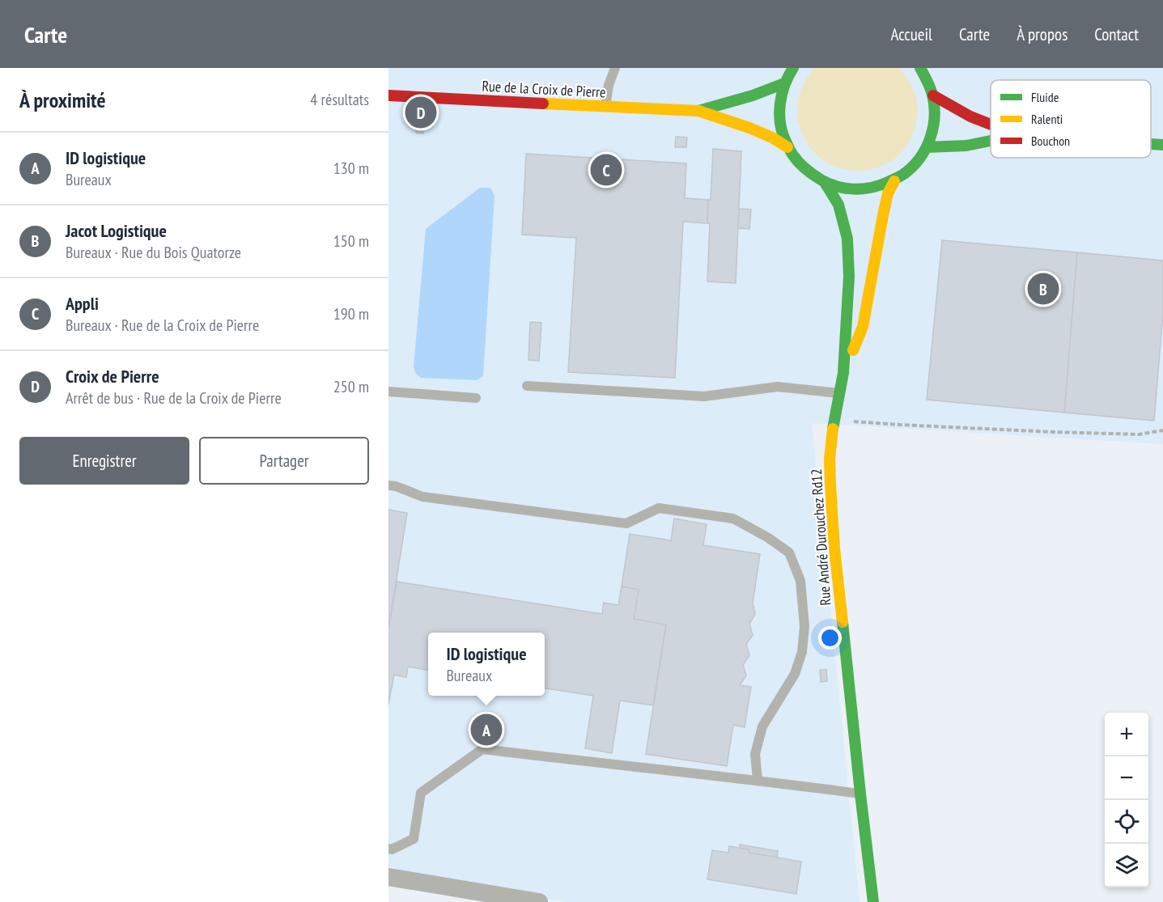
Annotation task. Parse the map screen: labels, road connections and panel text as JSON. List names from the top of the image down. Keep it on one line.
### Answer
{"streets":{"main road":["Rue de la Croix de Pierre","Rue André Durouchez Rd12"]},"legend":["Fluide","Ralenti","Bouchon"],"page":{"header":"Carte","nav":["Accueil","Carte","À propos","Contact"],"heading":["À proximité","4 résultats"],"pins":["D","C","B","A"],"list":[{"mark":"A","name":"ID logistique","note":"Bureaux","value":"130 m"},{"mark":"B","name":"Jacot Logistique","note":"Bureaux · Rue du Bois Quatorze","value":"150 m"},{"mark":"C","name":"Appli","note":"Bureaux · Rue de la Croix de Pierre","value":"190 m"},{"mark":"D","name":"Croix de Pierre","note":"Arrêt de bus · Rue de la Croix de Pierre","value":"250 m"}],"buttons":["Enregistrer","Partager"],"popup":["ID logistique","Bureaux"],"map_buttons":["+","−"]}}
